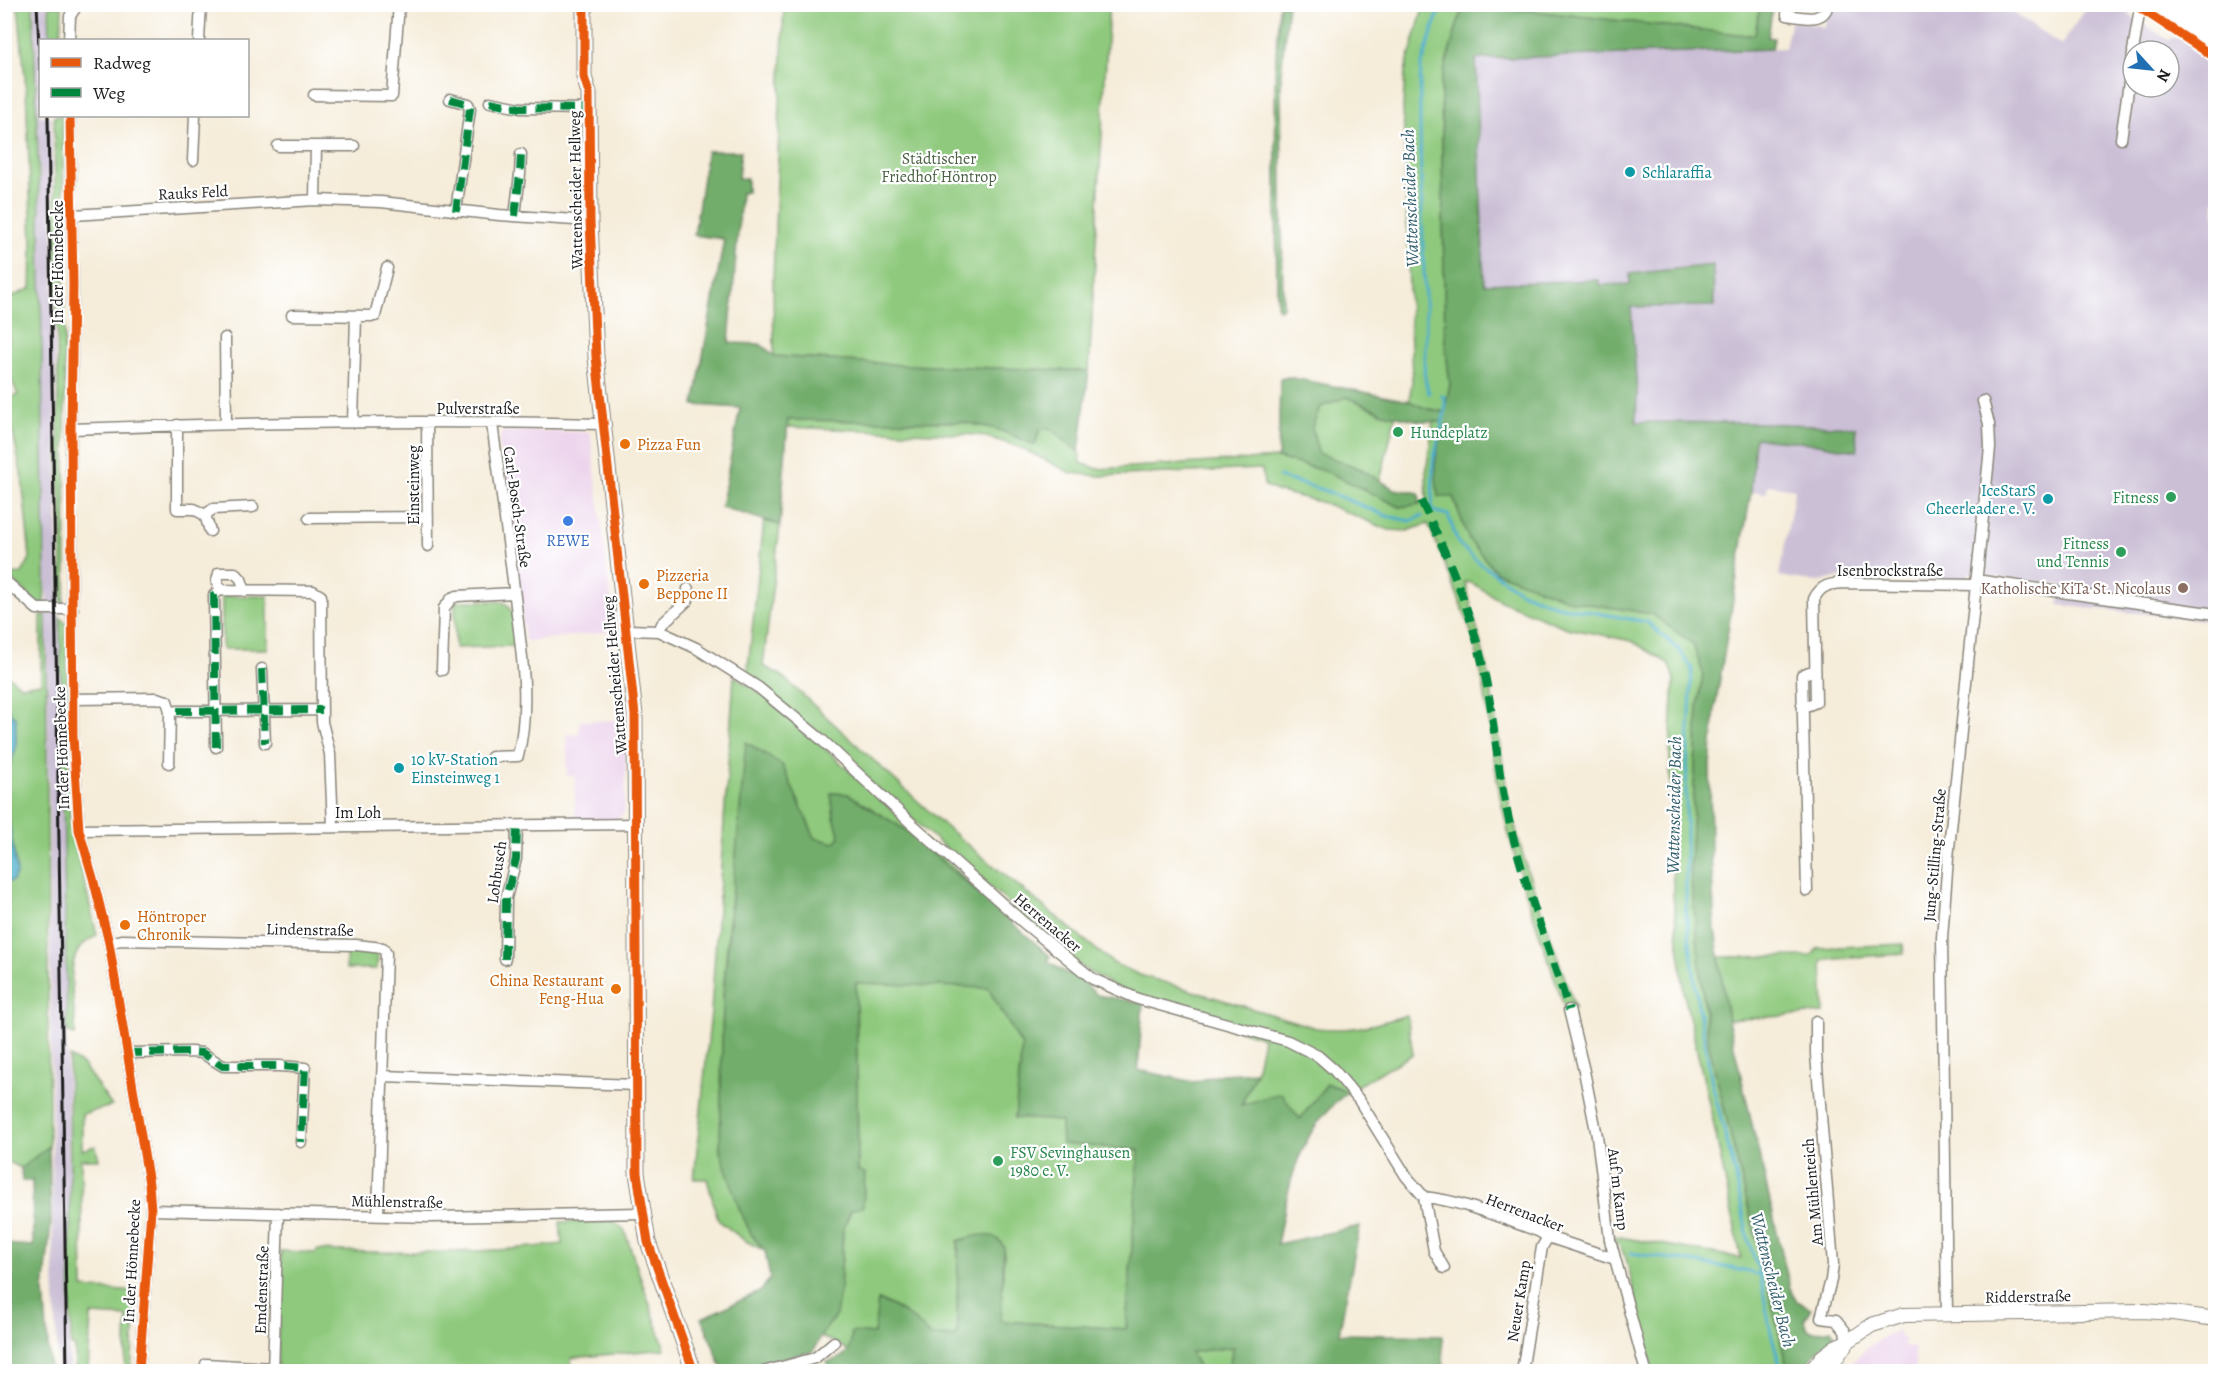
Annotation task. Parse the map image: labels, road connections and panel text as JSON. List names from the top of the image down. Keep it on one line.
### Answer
{"streets":{"main road":["Wattenscheider Hellweg"],"street":["Rauks Feld","In der Hönnebecke","Pulverstraße","Einsteinweg","Carl-Bosch-Straße","Isenbrockstraße","Im Loh","Jung-Stilling-Straße","Lohbusch","Herrenacker","Lindenstraße","Auf'm Kamp","Am Mühlenteich","Mühlenstraße","Emdenstraße","Ridderstraße","Neuer Kamp"]},"crossings":[["Wattenscheider Hellweg","Rauks Feld"],["Wattenscheider Hellweg","Pulverstraße"],["Wattenscheider Hellweg","Im Loh"],["Wattenscheider Hellweg","Herrenacker"],["Wattenscheider Hellweg","Mühlenstraße"],["Rauks Feld","In der Hönnebecke"],["In der Hönnebecke","Pulverstraße"],["In der Hönnebecke","Im Loh"],["In der Hönnebecke","Lindenstraße"],["In der Hönnebecke","Mühlenstraße"],["Pulverstraße","Einsteinweg"],["Pulverstraße","Carl-Bosch-Straße"],["Isenbrockstraße","Jung-Stilling-Straße"],["Im Loh","Lohbusch"],["Jung-Stilling-Straße","Ridderstraße"],["Herrenacker","Auf'm Kamp"],["Herrenacker","Neuer Kamp"],["Lindenstraße","Mühlenstraße"],["Am Mühlenteich","Ridderstraße"],["Mühlenstraße","Emdenstraße"]],"water":["Wattenscheider Bach"],"parks":["Städtischer Friedhof Höntrop"],"places":["Schlaraffia","Hundeplatz","Pizza Fun","Fitness","IceStarS Cheerleader e. V.","REWE","Fitness und Tennis","Pizzeria Beppone II","Katholische KiTa St. Nicolaus","10 kV-Station Einsteinweg 1","Höntroper Chronik","China Restaurant Feng-Hua","FSV Sevinghausen 1980 e. V."],"legend":["Radweg","Weg"],"north":"bottom right"}
